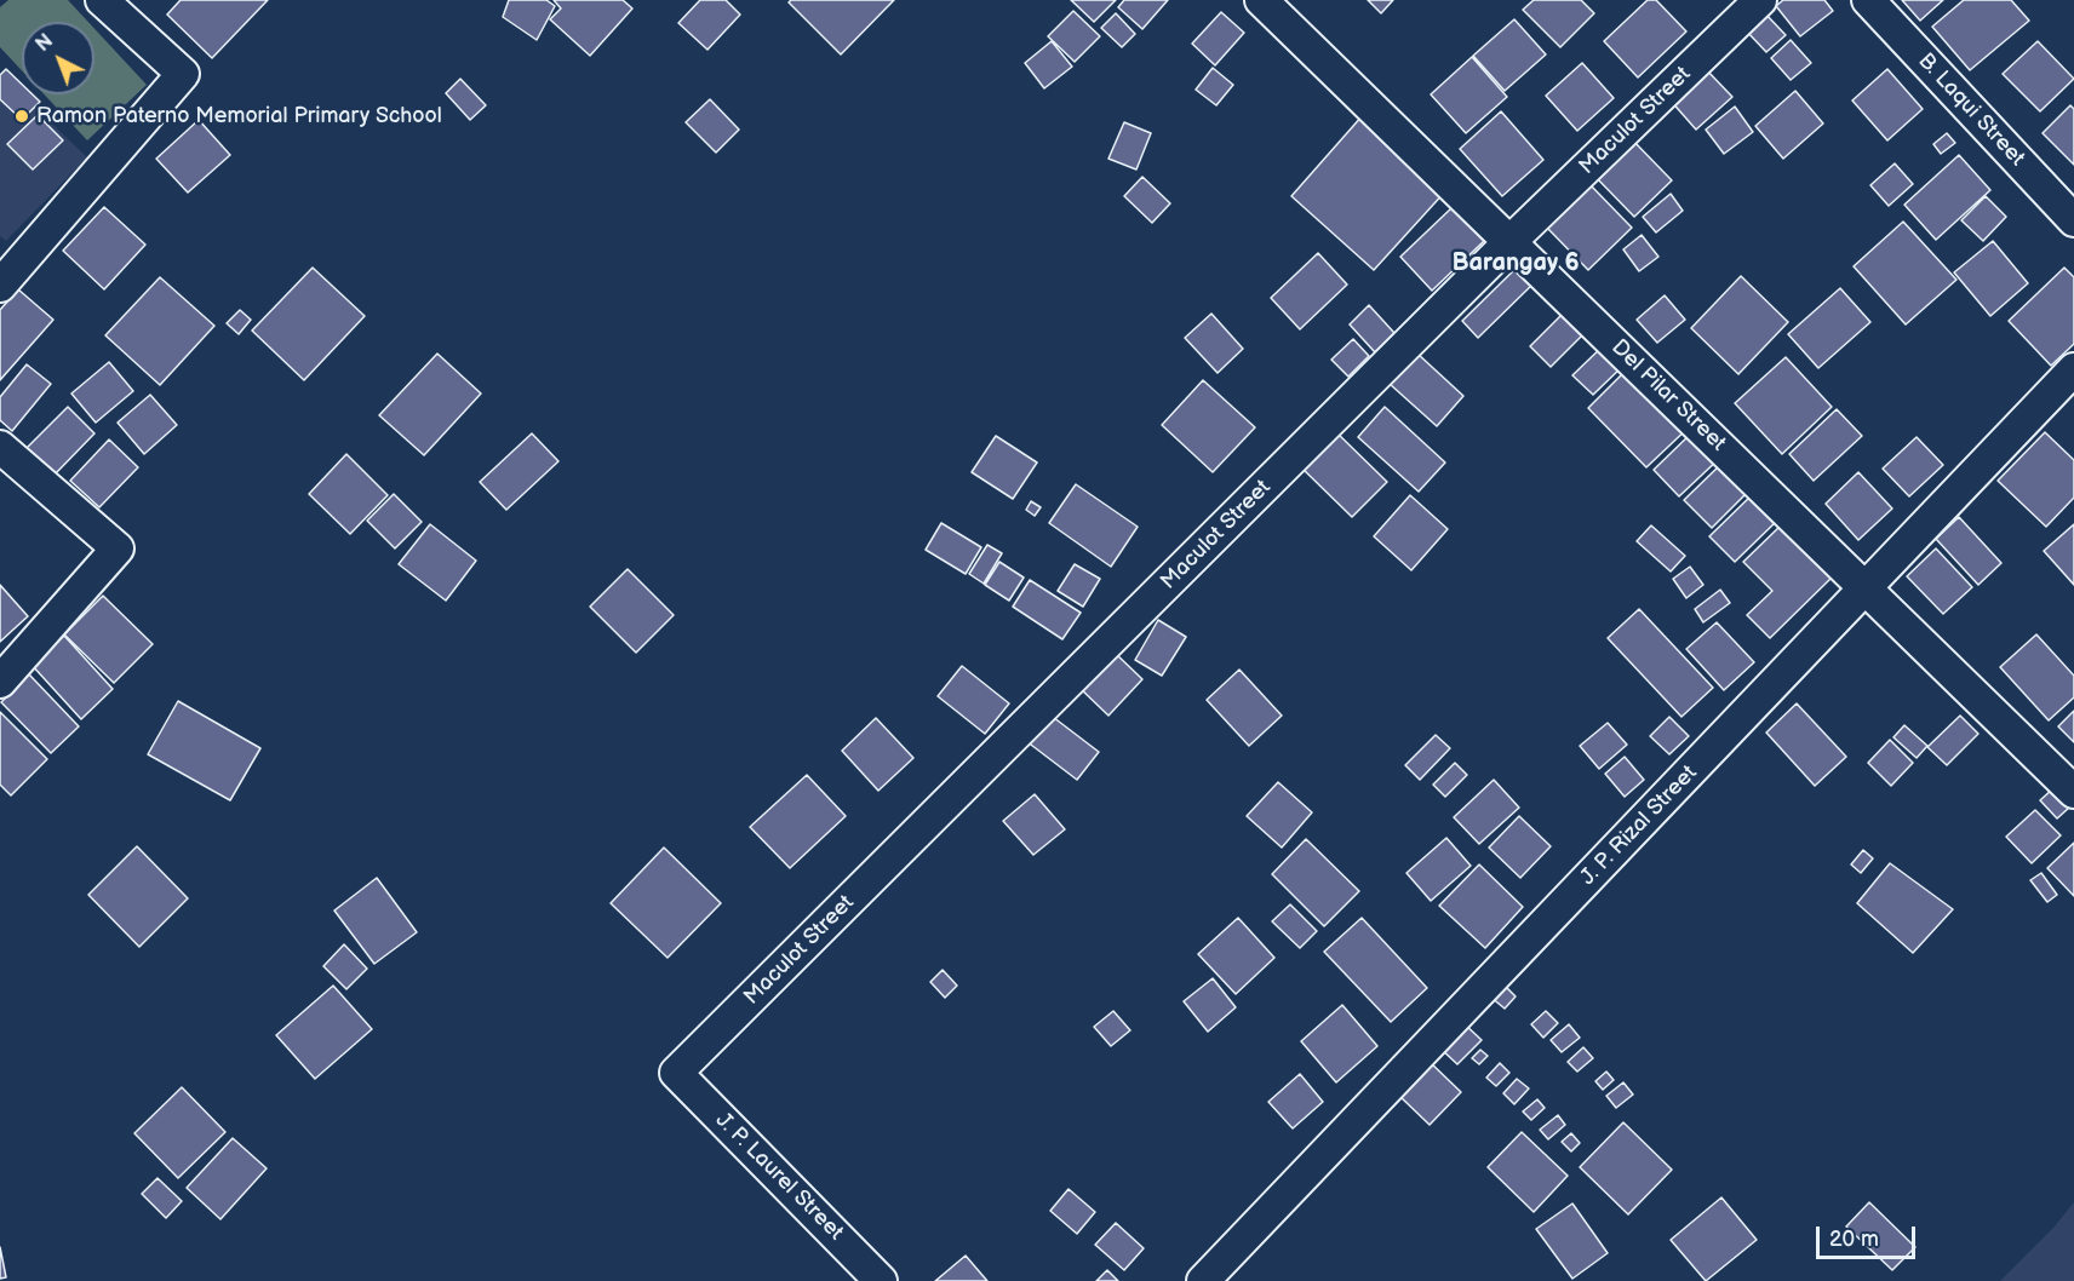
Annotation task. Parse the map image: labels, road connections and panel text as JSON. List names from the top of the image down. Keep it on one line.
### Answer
{"streets":{"street":["B. Laqui Street","Maculot Street","Del Pilar Street","J. P. Rizal Street","J. P. Laurel Street"]},"crossings":[["Maculot Street","Del Pilar Street"],["Maculot Street","J. P. Laurel Street"],["Del Pilar Street","J. P. Rizal Street"]],"districts":["Barangay 6"],"places":["Ramon Paterno Memorial Primary School"],"scale_bar":"20 m","north":"top left"}
